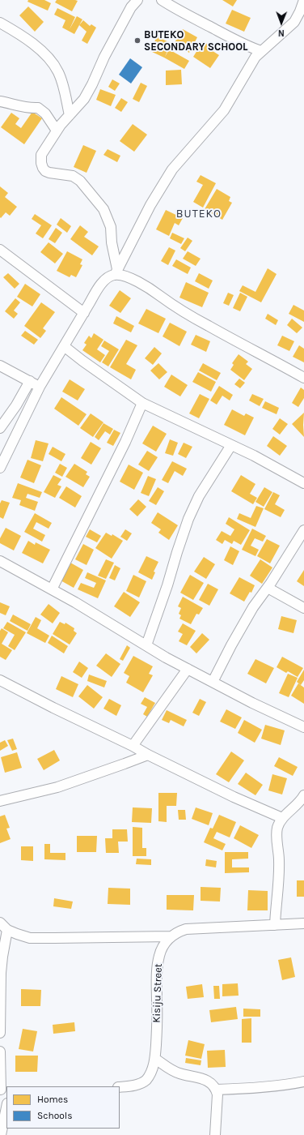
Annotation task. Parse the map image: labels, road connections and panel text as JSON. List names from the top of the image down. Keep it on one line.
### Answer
{"streets":{"street":["Kisiju Street"]},"districts":["BUTEKO"],"places":["BUTEKO SECONDARY SCHOOL"],"legend":["Homes","Schools"],"north":"bottom"}
